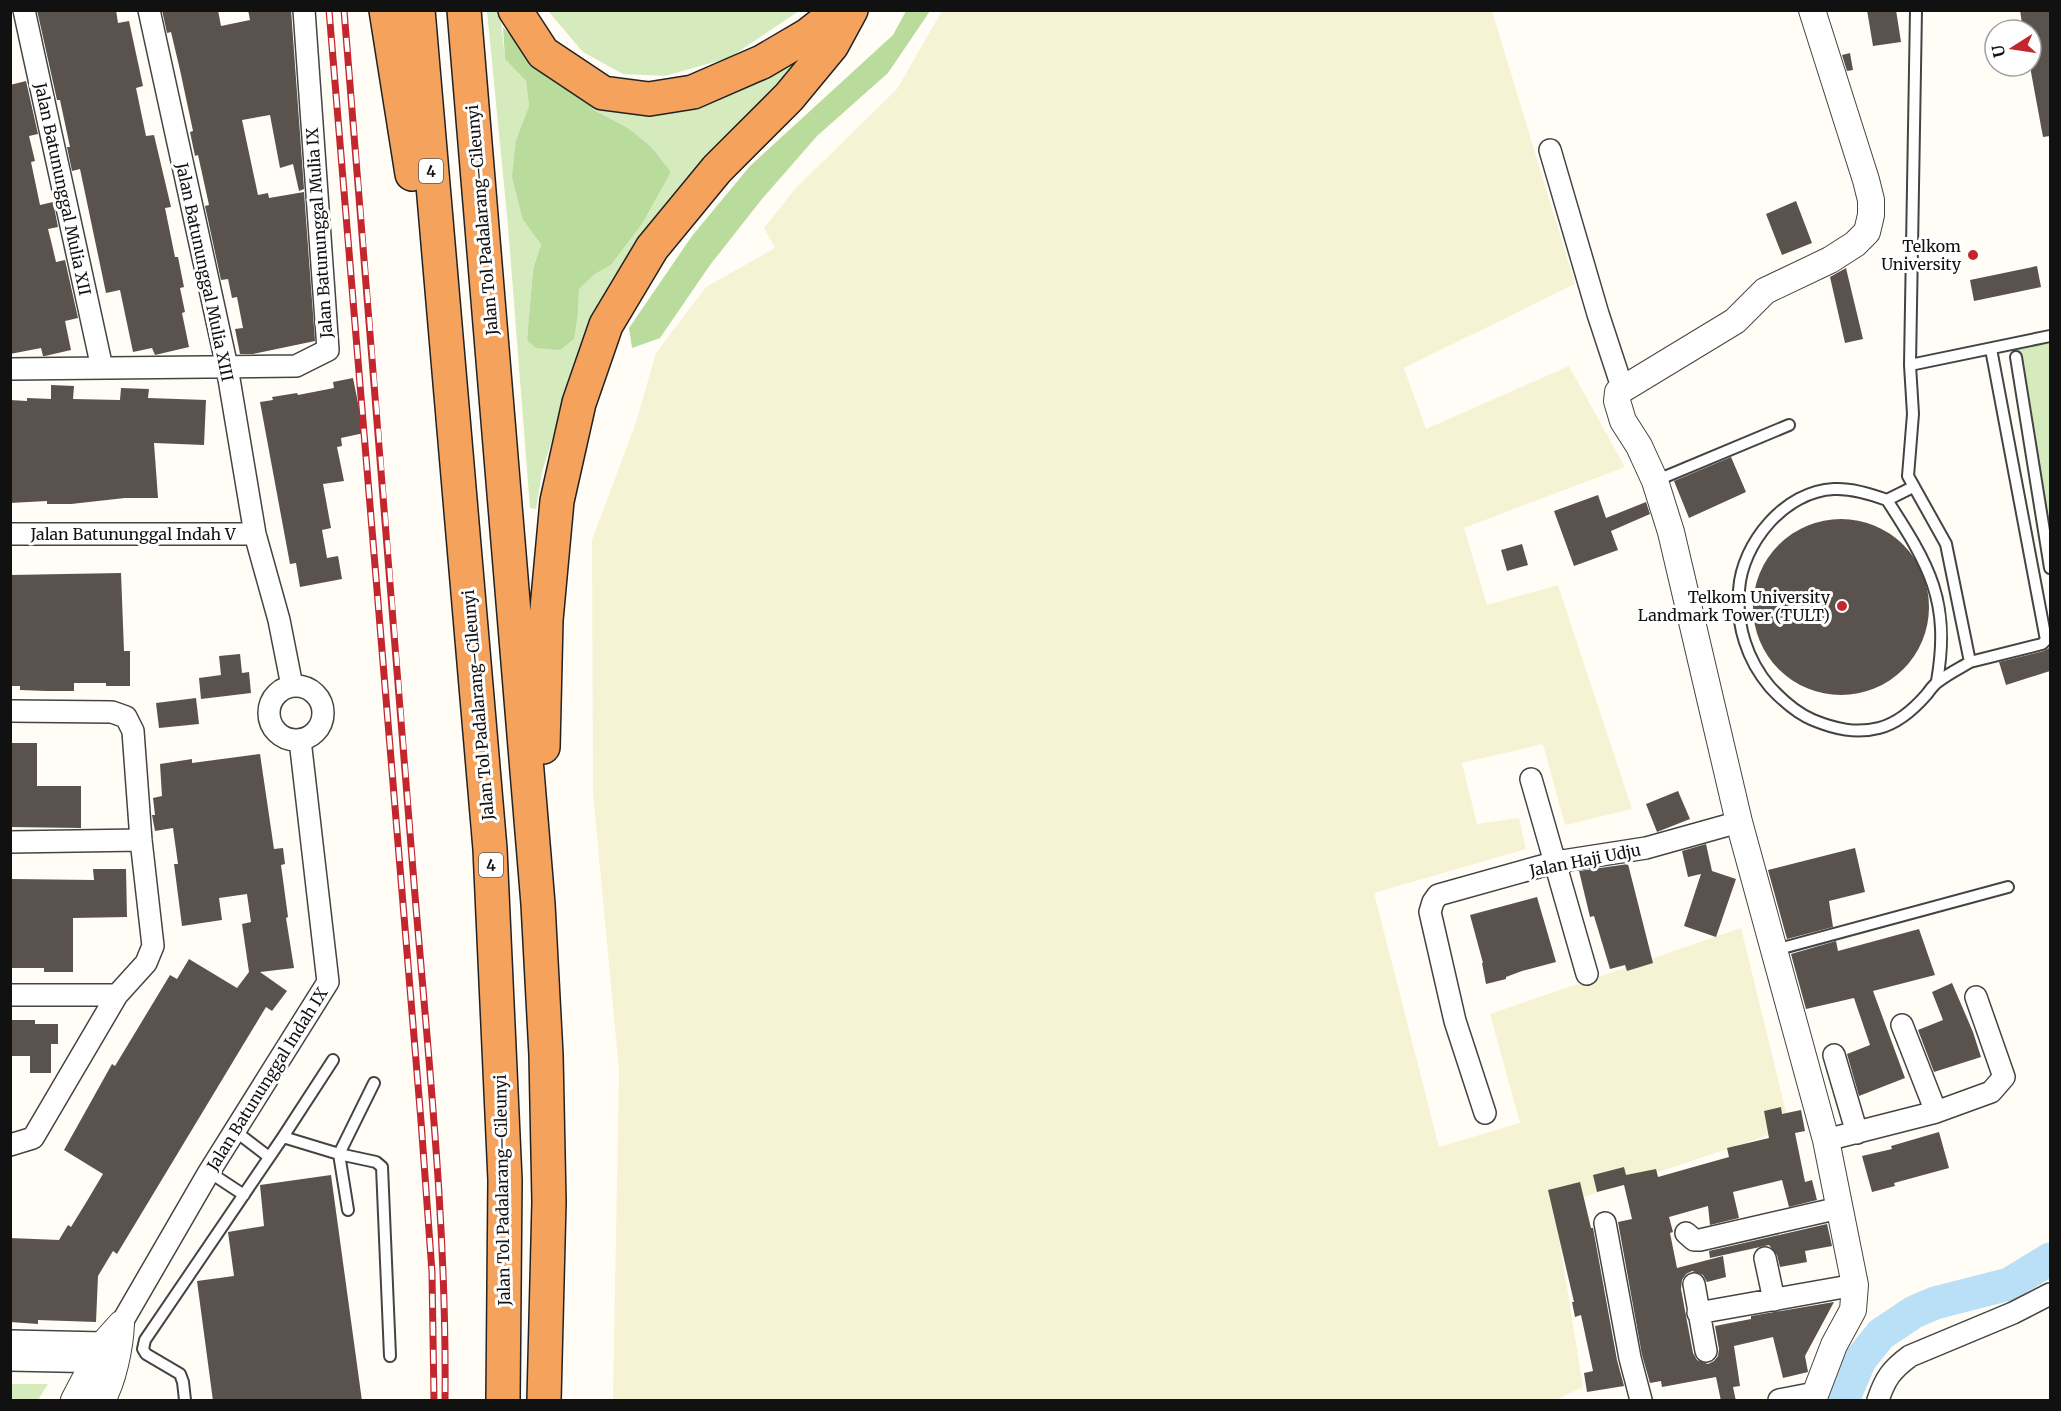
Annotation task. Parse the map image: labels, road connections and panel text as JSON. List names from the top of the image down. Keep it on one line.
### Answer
{"streets":{"highway":["4","Jalan Tol Padalarang–Cileunyi"],"street":["Jalan Batununggal Mulia XII","Jalan Batununggal Mulia IX","Jalan Batununggal Mulia XIII","Jalan Batununggal Indah V","Jalan Haji Udju","Jalan Batununggal Indah IX"]},"crossings":[["Jalan Batununggal Mulia XII","Jalan Batununggal Mulia IX"],["Jalan Batununggal Mulia IX","Jalan Batununggal Mulia XIII"],["Jalan Batununggal Mulia XIII","Jalan Batununggal Indah V"]],"places":["Telkom University","Telkom University Landmark Tower (TULT)"],"north":"left"}
